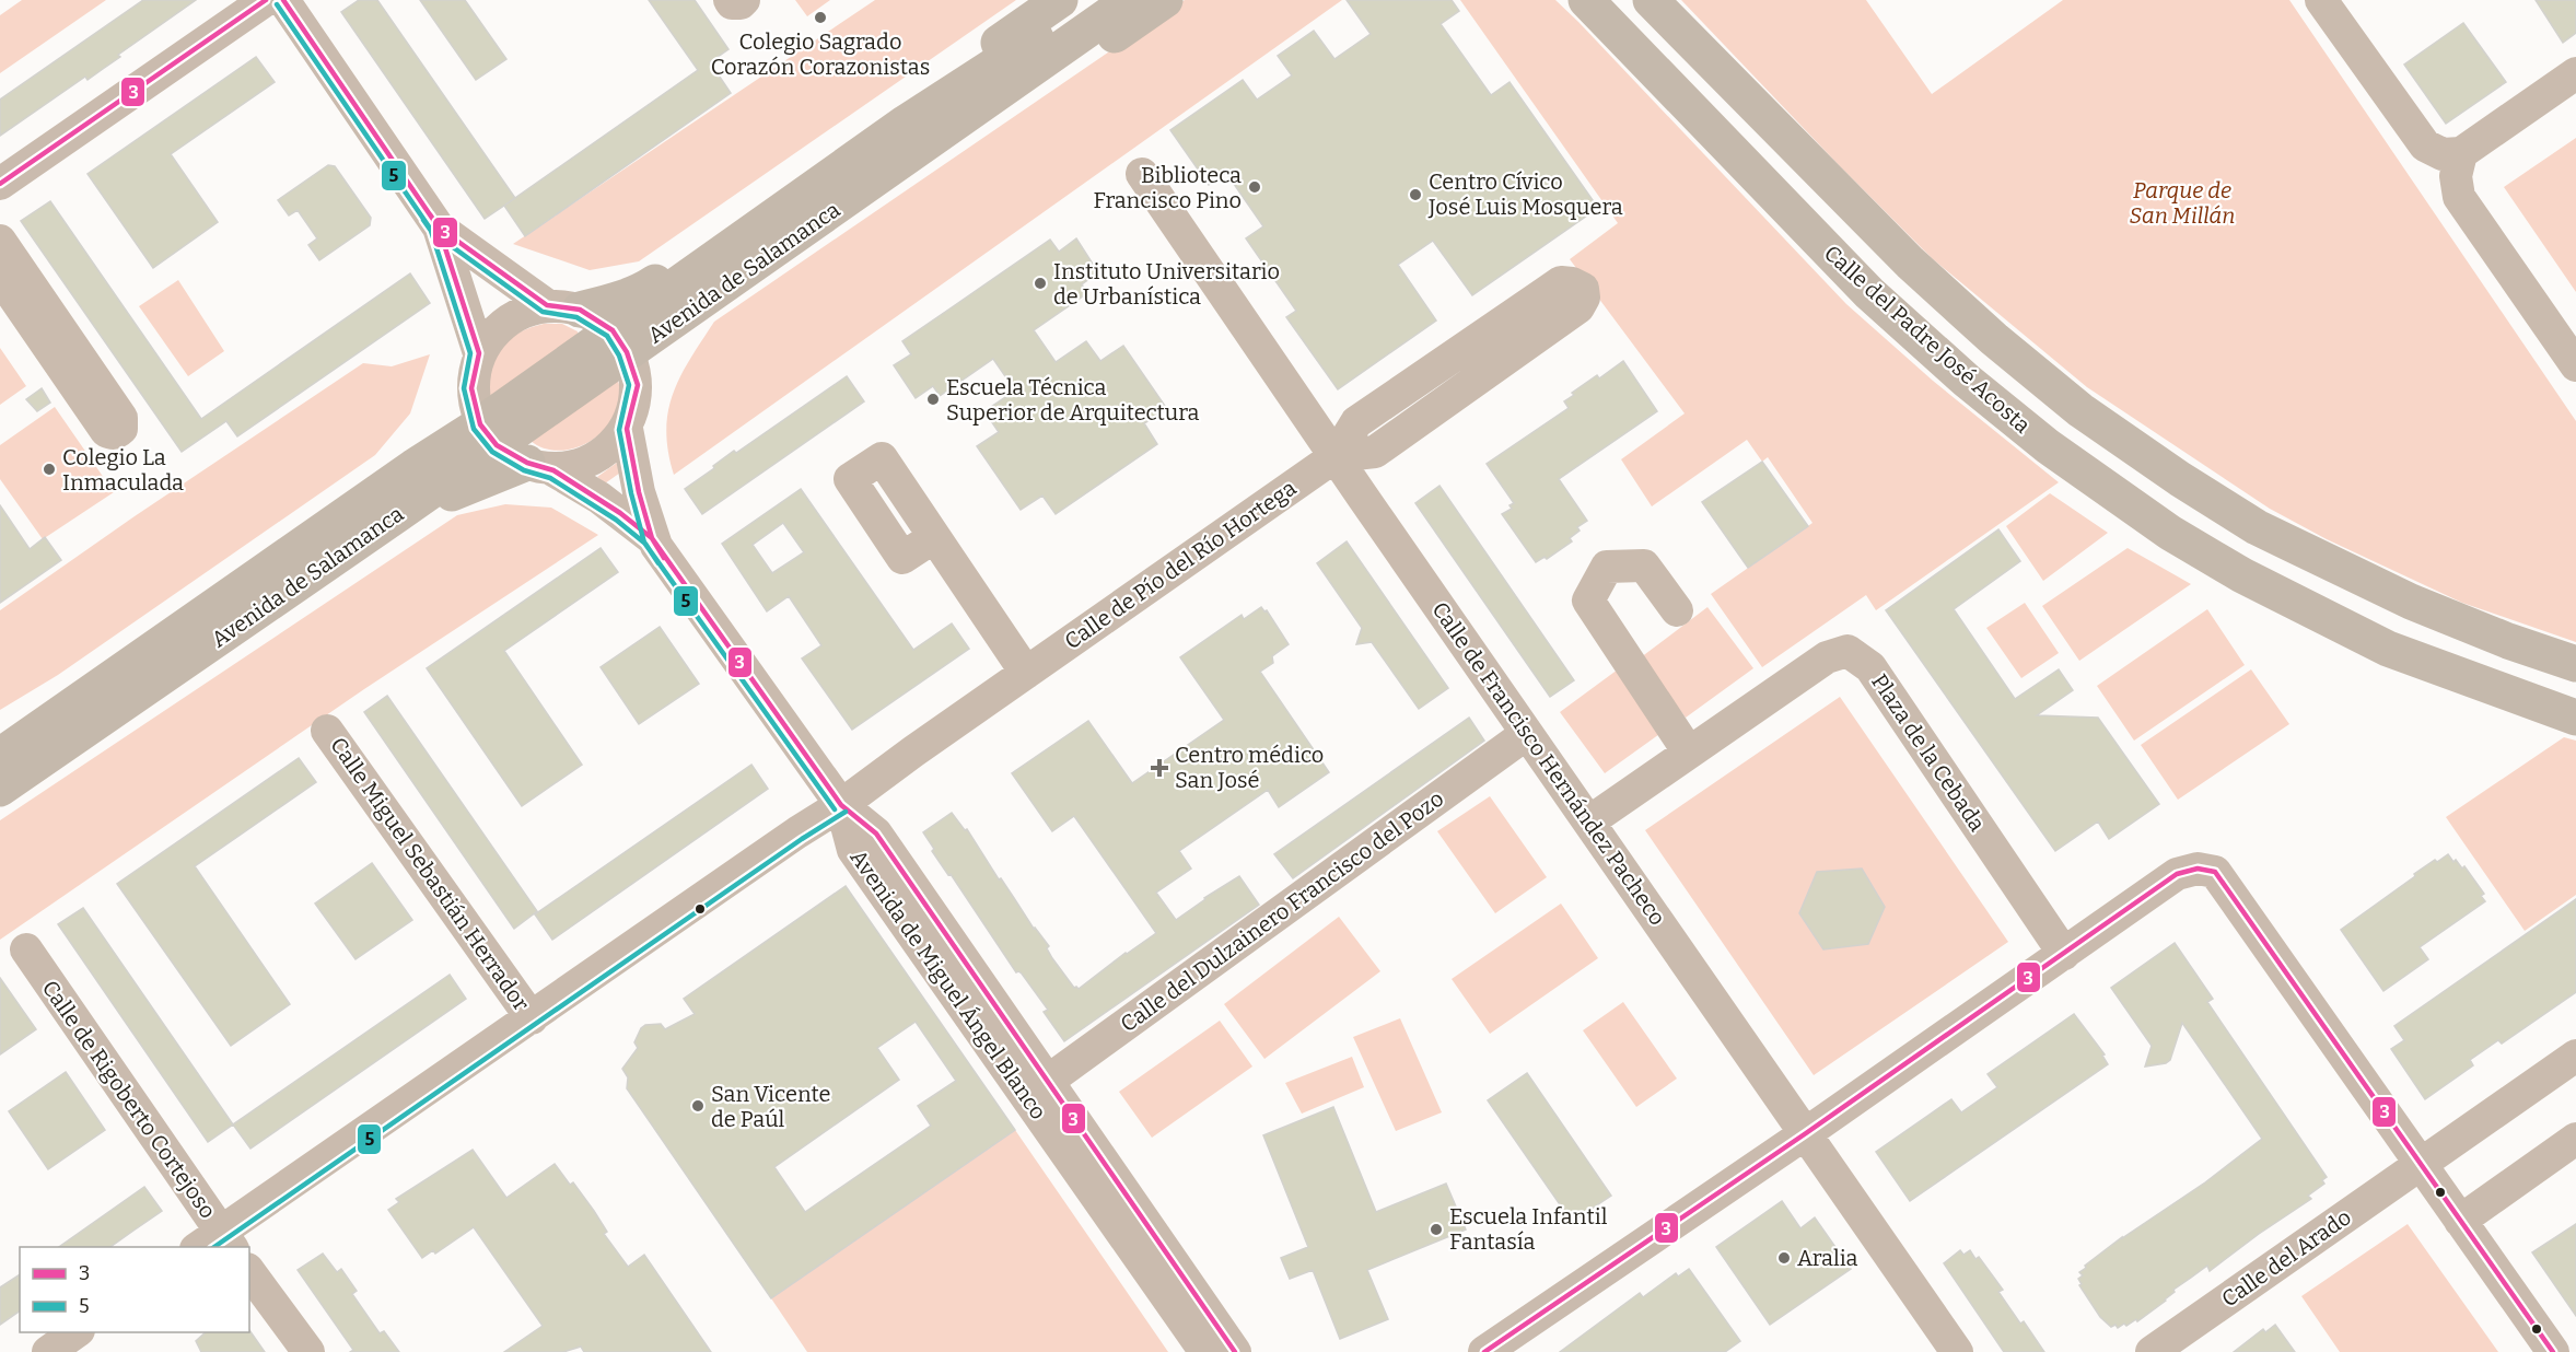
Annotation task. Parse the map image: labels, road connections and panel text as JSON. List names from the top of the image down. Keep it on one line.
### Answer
{"streets":{"highway":["Avenida de Salamanca","Calle del Padre José Acosta"],"street":["Calle de Pío del Río Hortega","Plaza de la Cebada","Calle de Francisco Hernández Pacheco","Calle Miguel Sebastián Herrador","Calle del Dulzainero Francisco del Pozo","Avenida de Miguel Ángel Blanco","Calle de Rigoberto Cortejoso","Calle del Arado"]},"crossings":[["Avenida de Salamanca","Avenida de Miguel Ángel Blanco"],["Calle de Pío del Río Hortega","Calle de Francisco Hernández Pacheco"],["Calle de Pío del Río Hortega","Calle Miguel Sebastián Herrador"],["Calle de Pío del Río Hortega","Avenida de Miguel Ángel Blanco"],["Calle de Pío del Río Hortega","Calle de Rigoberto Cortejoso"],["Plaza de la Cebada","Calle de Francisco Hernández Pacheco"],["Calle del Dulzainero Francisco del Pozo","Avenida de Miguel Ángel Blanco"]],"parks":["Parque de San Millán"],"places":{"other":["Colegio Sagrado Corazón Corazonistas","Biblioteca Francisco Pino","Centro Cívico José Luis Mosquera","Instituto Universitario de Urbanística","Escuela Técnica Superior de Arquitectura","Colegio La Inmaculada","San Vicente de Paúl","Escuela Infantil Fantasía","Aralia"],"health":["Centro médico San José"]},"lines":["transit line 3","transit line 5"],"legend":["3","5"]}
